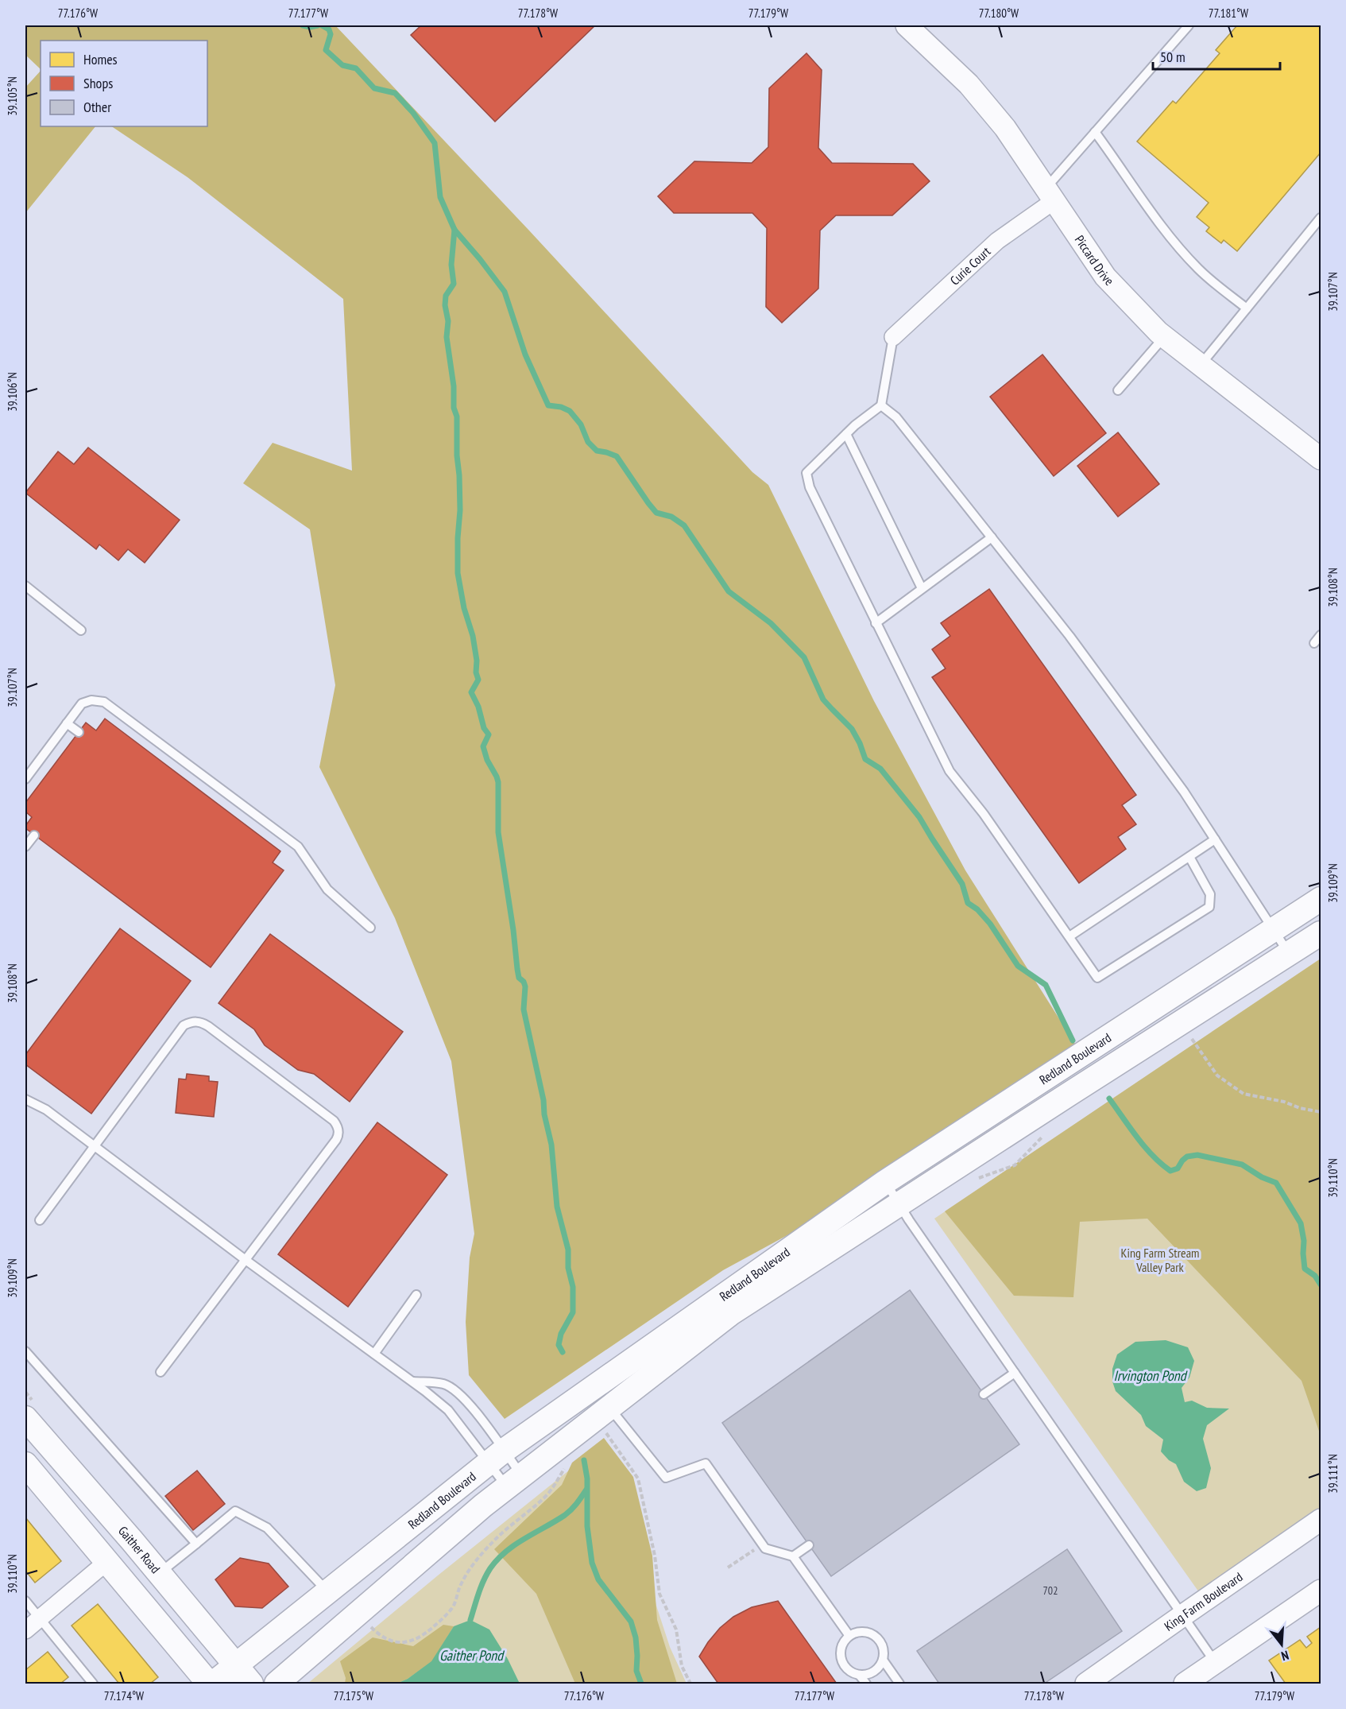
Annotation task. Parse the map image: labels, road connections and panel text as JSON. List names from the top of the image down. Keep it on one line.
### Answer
{"streets":{"main road":["Redland Boulevard","Gaither Road"],"street":["Piccard Drive","Curie Court","King Farm Boulevard"]},"crossings":[["Piccard Drive","Curie Court"],["Redland Boulevard","Gaither Road"]],"water":["Irvington Pond","Gaither Pond"],"parks":["King Farm Stream Valley Park"],"house_numbers":["702"],"legend":["Homes","Shops","Other"],"scale_bar":"50 m","north":"bottom","coordinates":["77.176°W","77.177°W","77.178°W","77.179°W","77.180°W","77.181°W","39.105°N","39.107°N","39.106°N","39.108°N","39.109°N","39.110°N","39.111°N","77.174°W","77.175°W"]}
